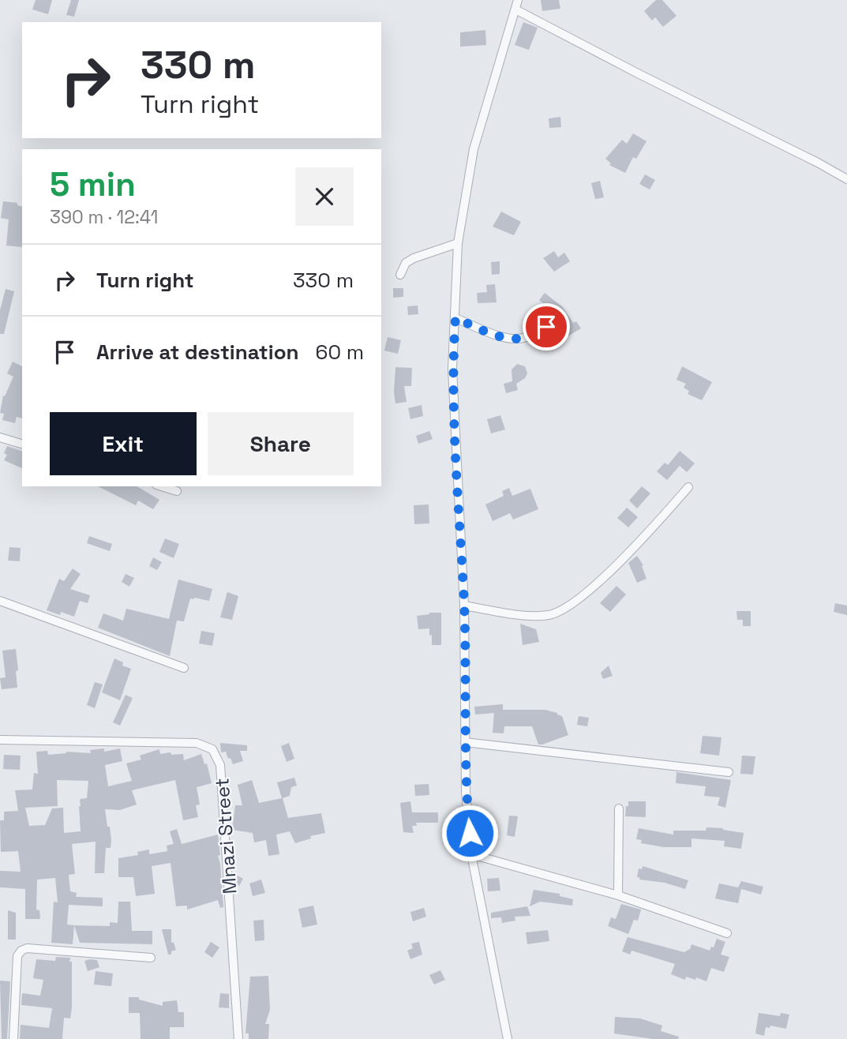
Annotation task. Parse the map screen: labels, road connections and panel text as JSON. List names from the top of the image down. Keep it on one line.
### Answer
{"streets":{"street":["Mnazi Street"]},"page":{"turn":["330 m","Turn right"],"heading":["5 min","390 m · 12:41"],"list":[{"name":"Turn right","value":"330 m"},{"name":"Arrive at destination","value":"60 m"}],"buttons":["Exit","Share"]}}
